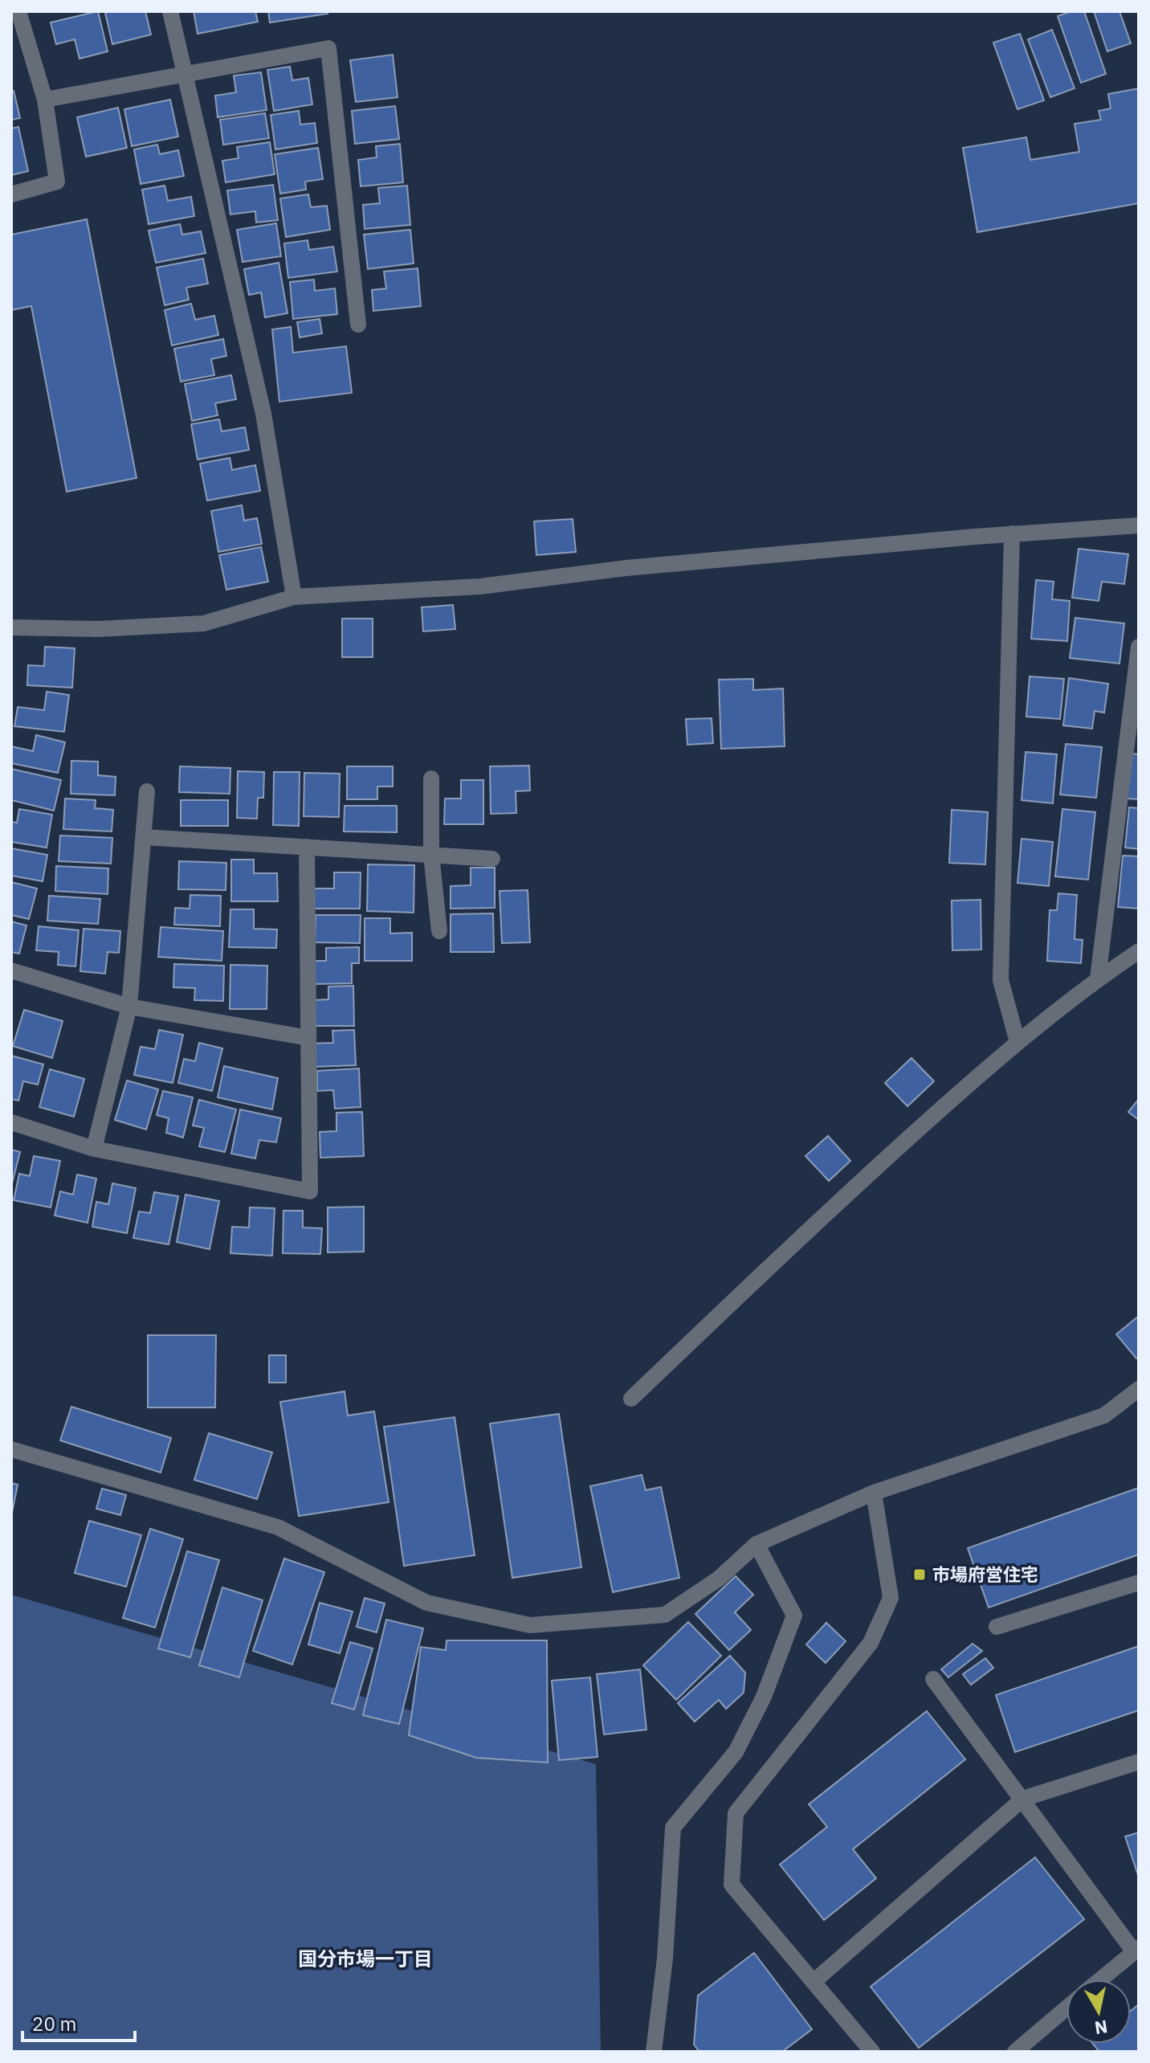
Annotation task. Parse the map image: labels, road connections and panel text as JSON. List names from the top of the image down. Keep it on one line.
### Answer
{"districts":["国分市場一丁目"],"places":{"transit":["市場府営住宅"]},"scale_bar":"20 m","north":"bottom"}
